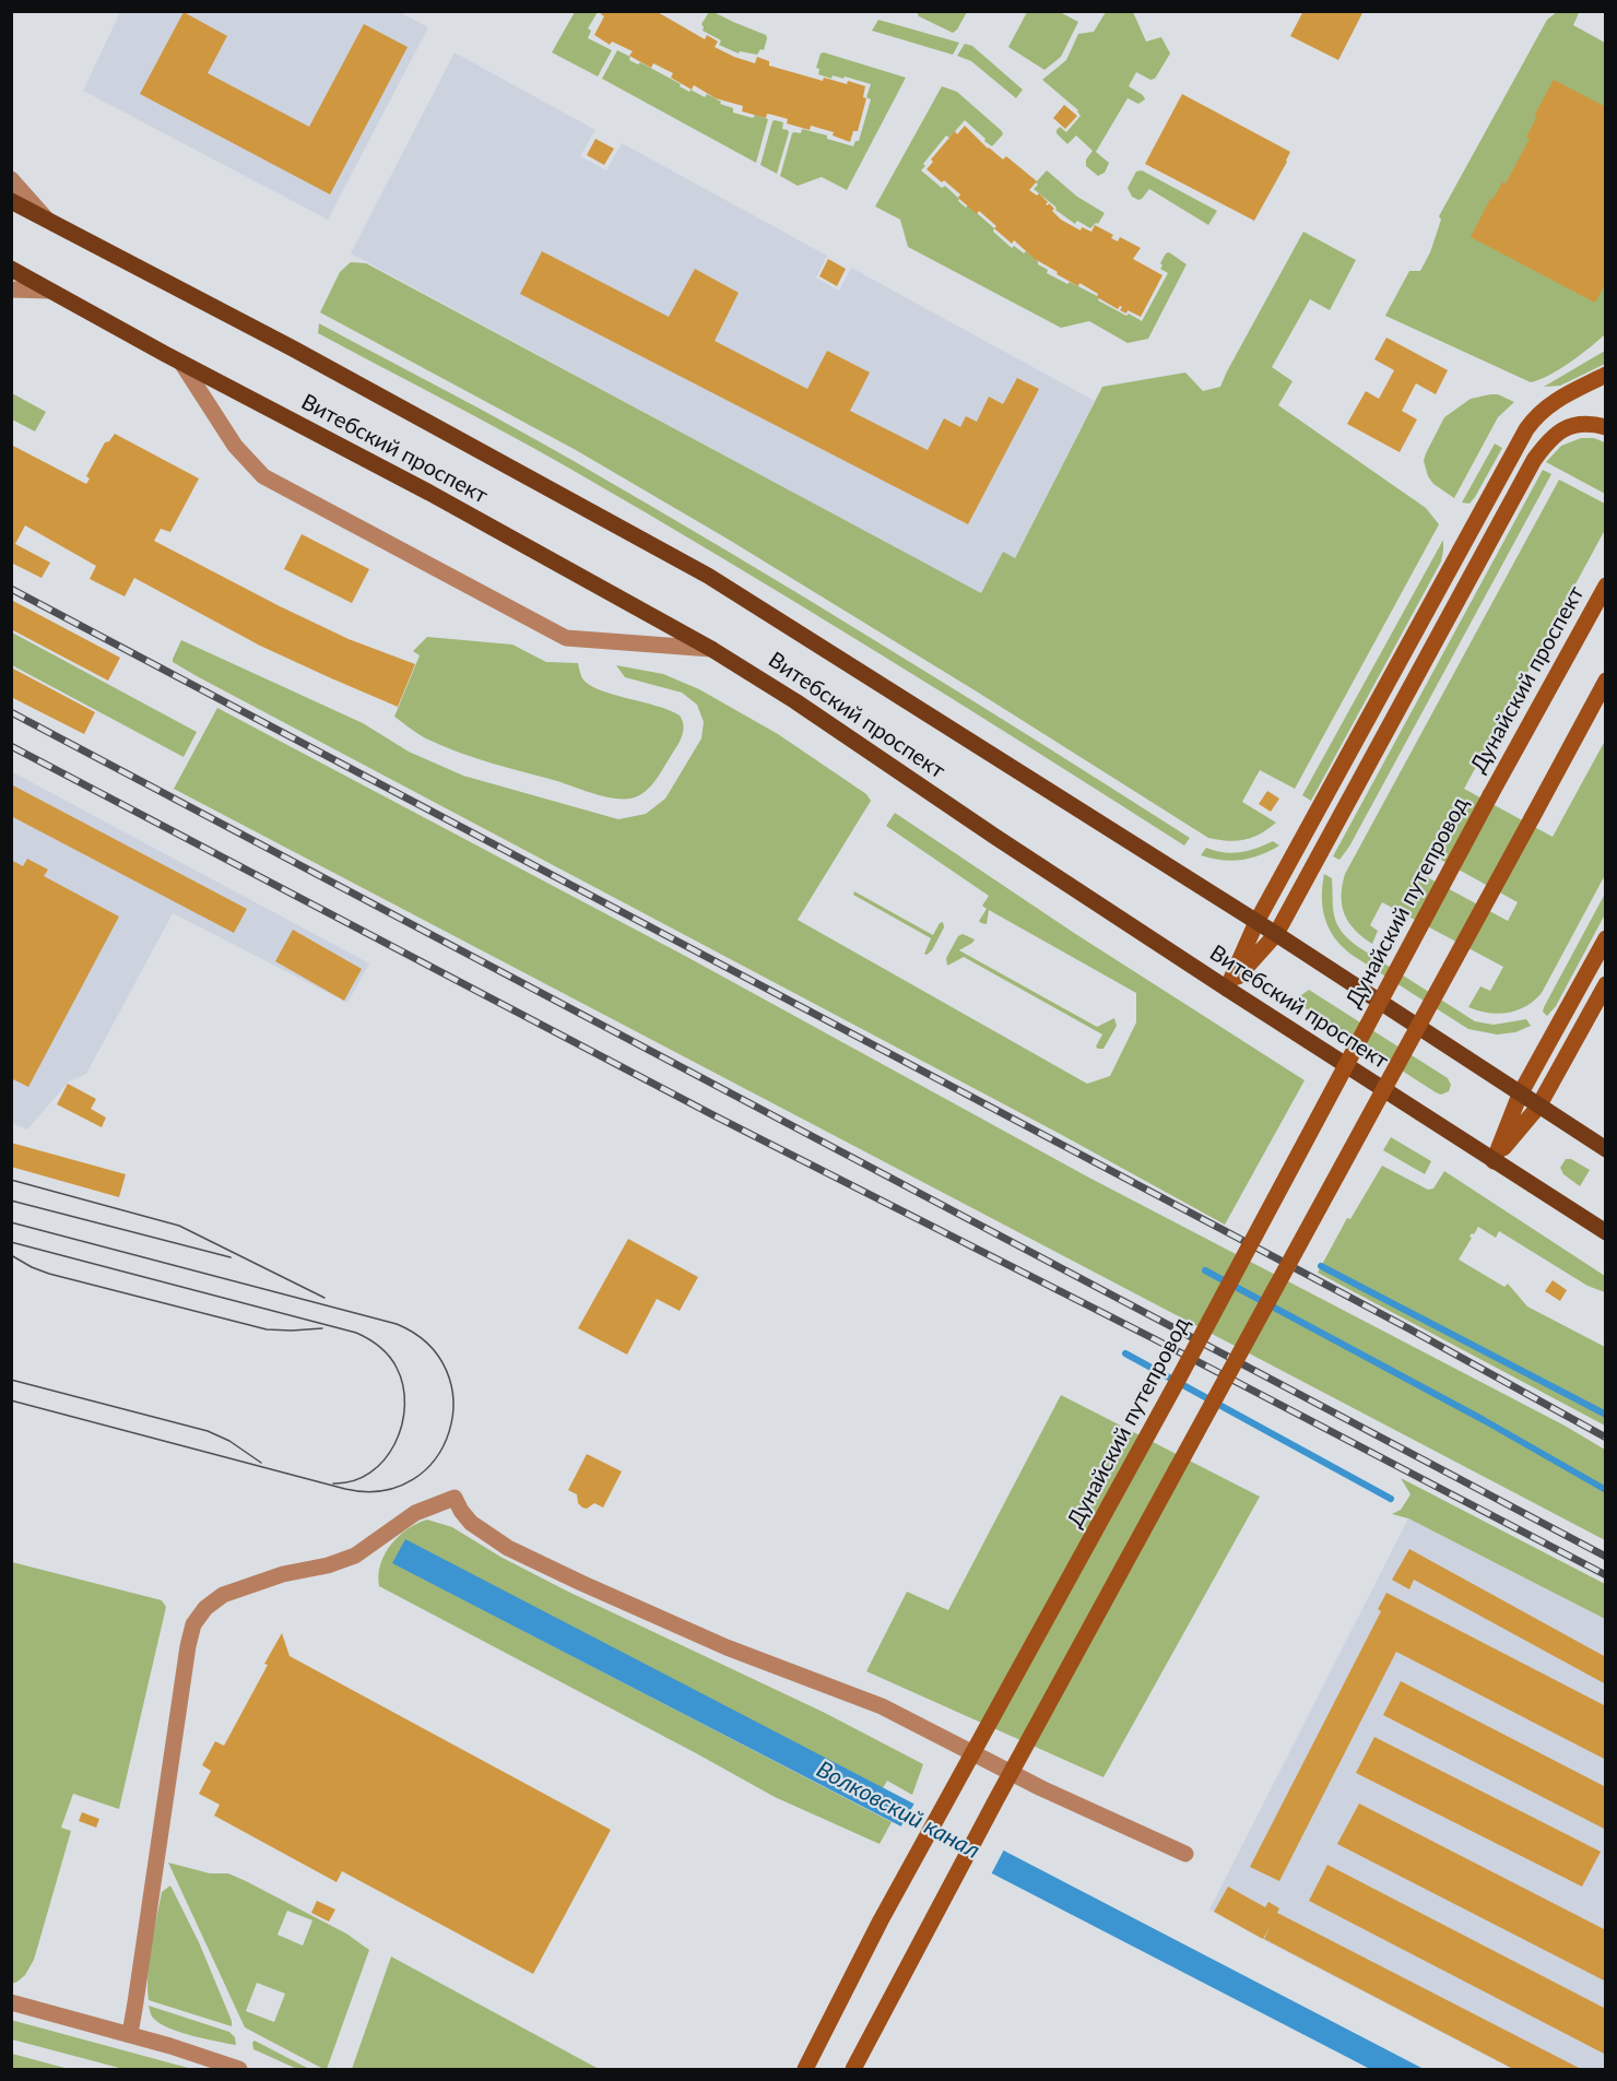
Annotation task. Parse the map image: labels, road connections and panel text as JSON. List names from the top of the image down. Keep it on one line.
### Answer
{"streets":{"main road":["Витебский проспект","Дунайский проспект","Дунайский путепровод"]},"crossings":[["Дунайский проспект","Дунайский путепровод"]],"water":["Волковский канал"]}
